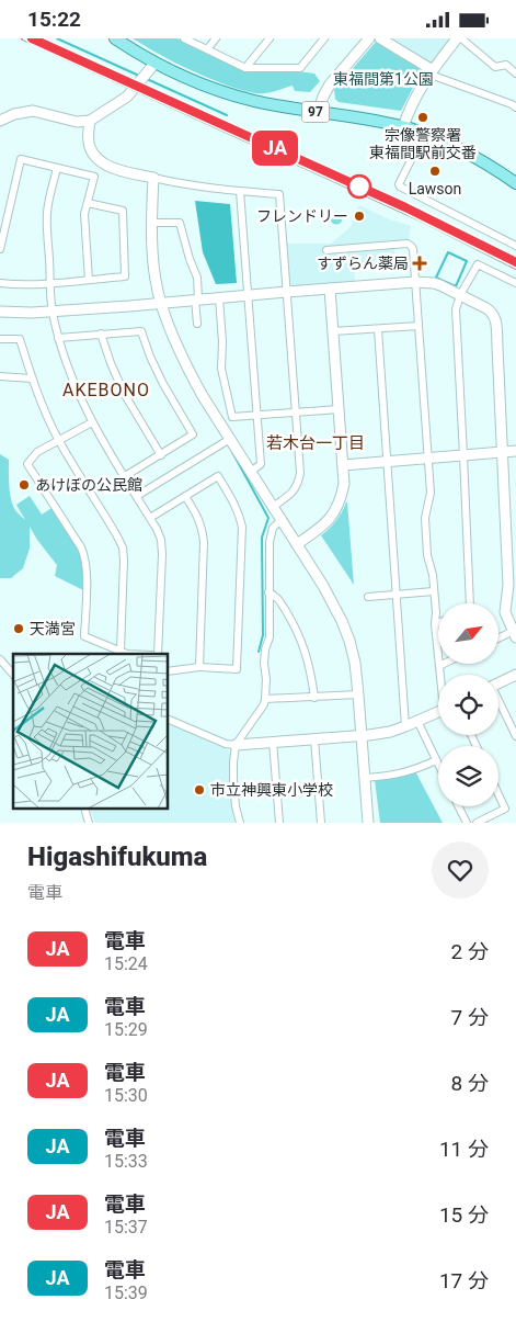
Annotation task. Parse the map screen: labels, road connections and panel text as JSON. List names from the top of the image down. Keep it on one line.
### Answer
{"streets":{"main road":["97"]},"districts":["AKEBONO","若木台一丁目"],"parks":["東福間第1公園"],"places":{"other":["宗像警察署 東福間駅前交番","Lawson","フレンドリー","あけぼの公民館","天満宮","市立神興東小学校"],"health":["すずらん薬局"]},"north":"top right","page":{"status":"15:22","on_map":"JA","heading":["Higashifukuma","電車"],"list":[{"mark":"JA","name":"電車","note":"15:24","value":"2 分"},{"mark":"JA","name":"電車","note":"15:29","value":"7 分"},{"mark":"JA","name":"電車","note":"15:30","value":"8 分"},{"mark":"JA","name":"電車","note":"15:33","value":"11 分"},{"mark":"JA","name":"電車","note":"15:37","value":"15 分"},{"mark":"JA","name":"電車","note":"15:39","value":"17 分"}]}}
